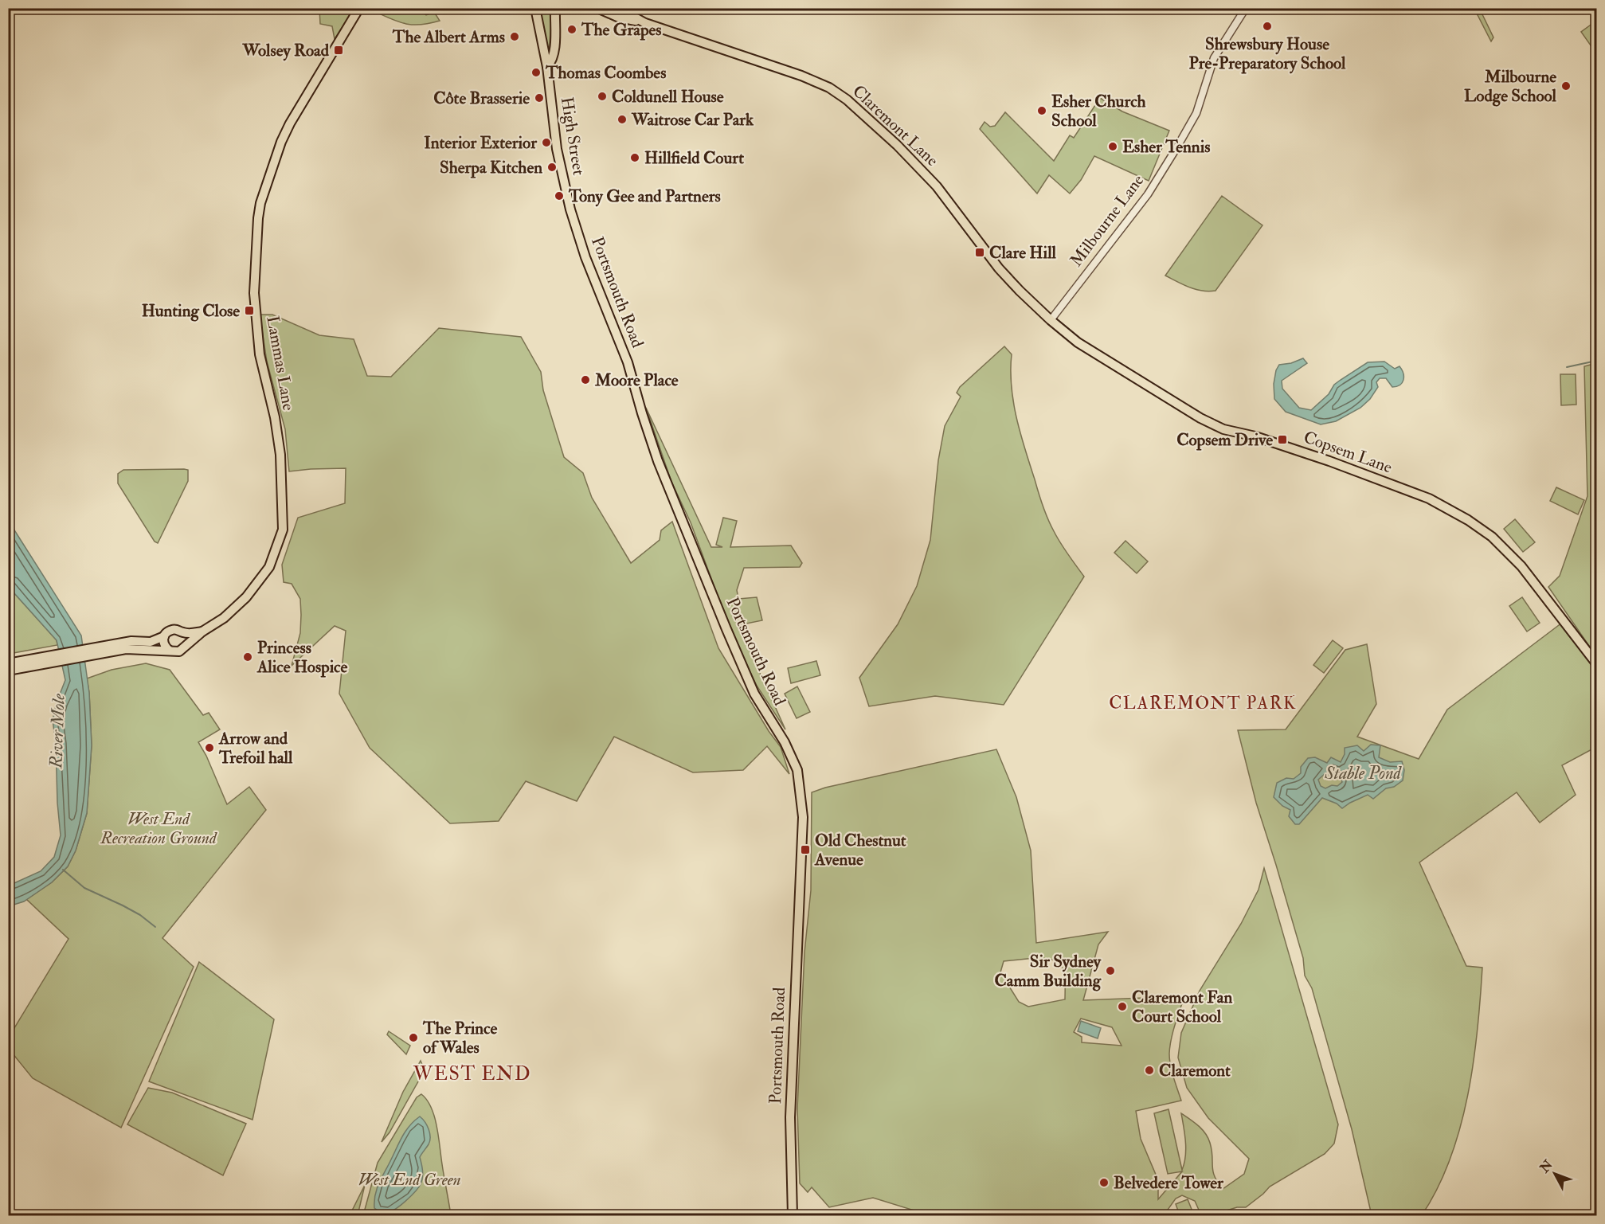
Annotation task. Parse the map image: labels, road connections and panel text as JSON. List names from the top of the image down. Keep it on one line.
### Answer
{"streets":{"main road":["Claremont Lane","High Street","Portsmouth Road","Lammas Lane","Copsem Lane"],"street":["Milbourne Lane"]},"crossings":[["Claremont Lane","Milbourne Lane"],["Claremont Lane","Copsem Lane"],["High Street","Portsmouth Road"],["Milbourne Lane","Copsem Lane"]],"districts":["CLAREMONT PARK","WEST END"],"water":["River Mole","Stable Pond"],"parks":["West End Recreation Ground","West End Green"],"places":{"other":["Shrewsbury House Pre-Preparatory School","The Grapes","The Albert Arms","Thomas Coombes","Milbourne Lodge School","Coldunell House","Côte Brasserie","Esher Church School","Waitrose Car Park","Interior Exterior","Esher Tennis","Hillfield Court","Sherpa Kitchen","Tony Gee and Partners","Moore Place","Princess Alice Hospice","Arrow and Trefoil hall","Sir Sydney Camm Building","Claremont Fan Court School","The Prince of Wales","Claremont","Belvedere Tower"],"transit":["Wolsey Road","Clare Hill","Hunting Close","Copsem Drive","Old Chestnut Avenue"]},"north":"top left"}
